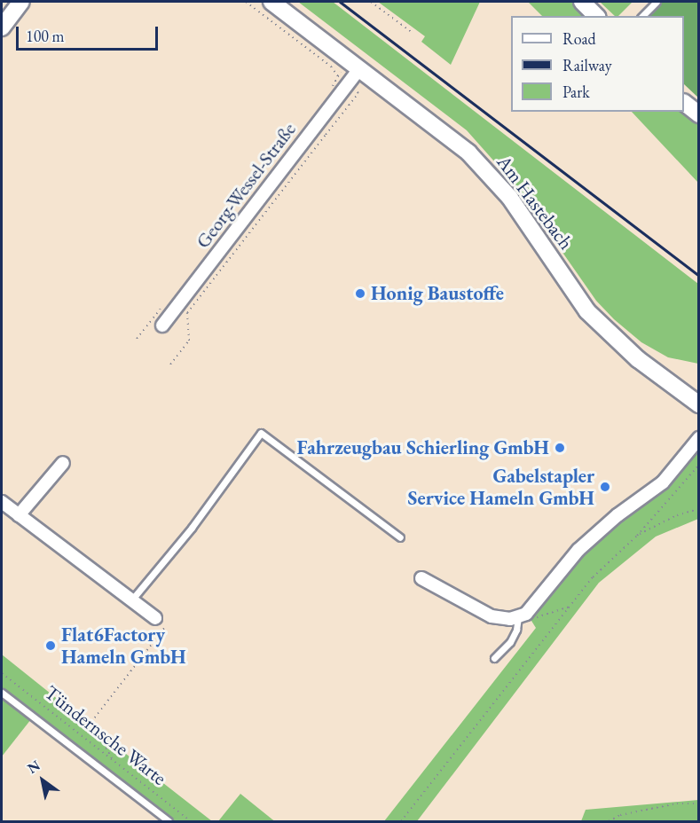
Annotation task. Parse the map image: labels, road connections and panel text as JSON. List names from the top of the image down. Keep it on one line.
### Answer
{"streets":{"main road":["Am Hastebach"],"street":["Georg-Wessel-Straße"],"lane":["Tündernsche Warte"]},"crossings":[["Georg-Wessel-Straße","Am Hastebach"]],"places":["Honig Baustoffe","Fahrzeugbau Schierling GmbH","Gabelstapler Service Hameln GmbH","Flat6Factory Hameln GmbH"],"legend":["Road","Railway","Park"],"scale_bar":"100 m","north":"top left"}
